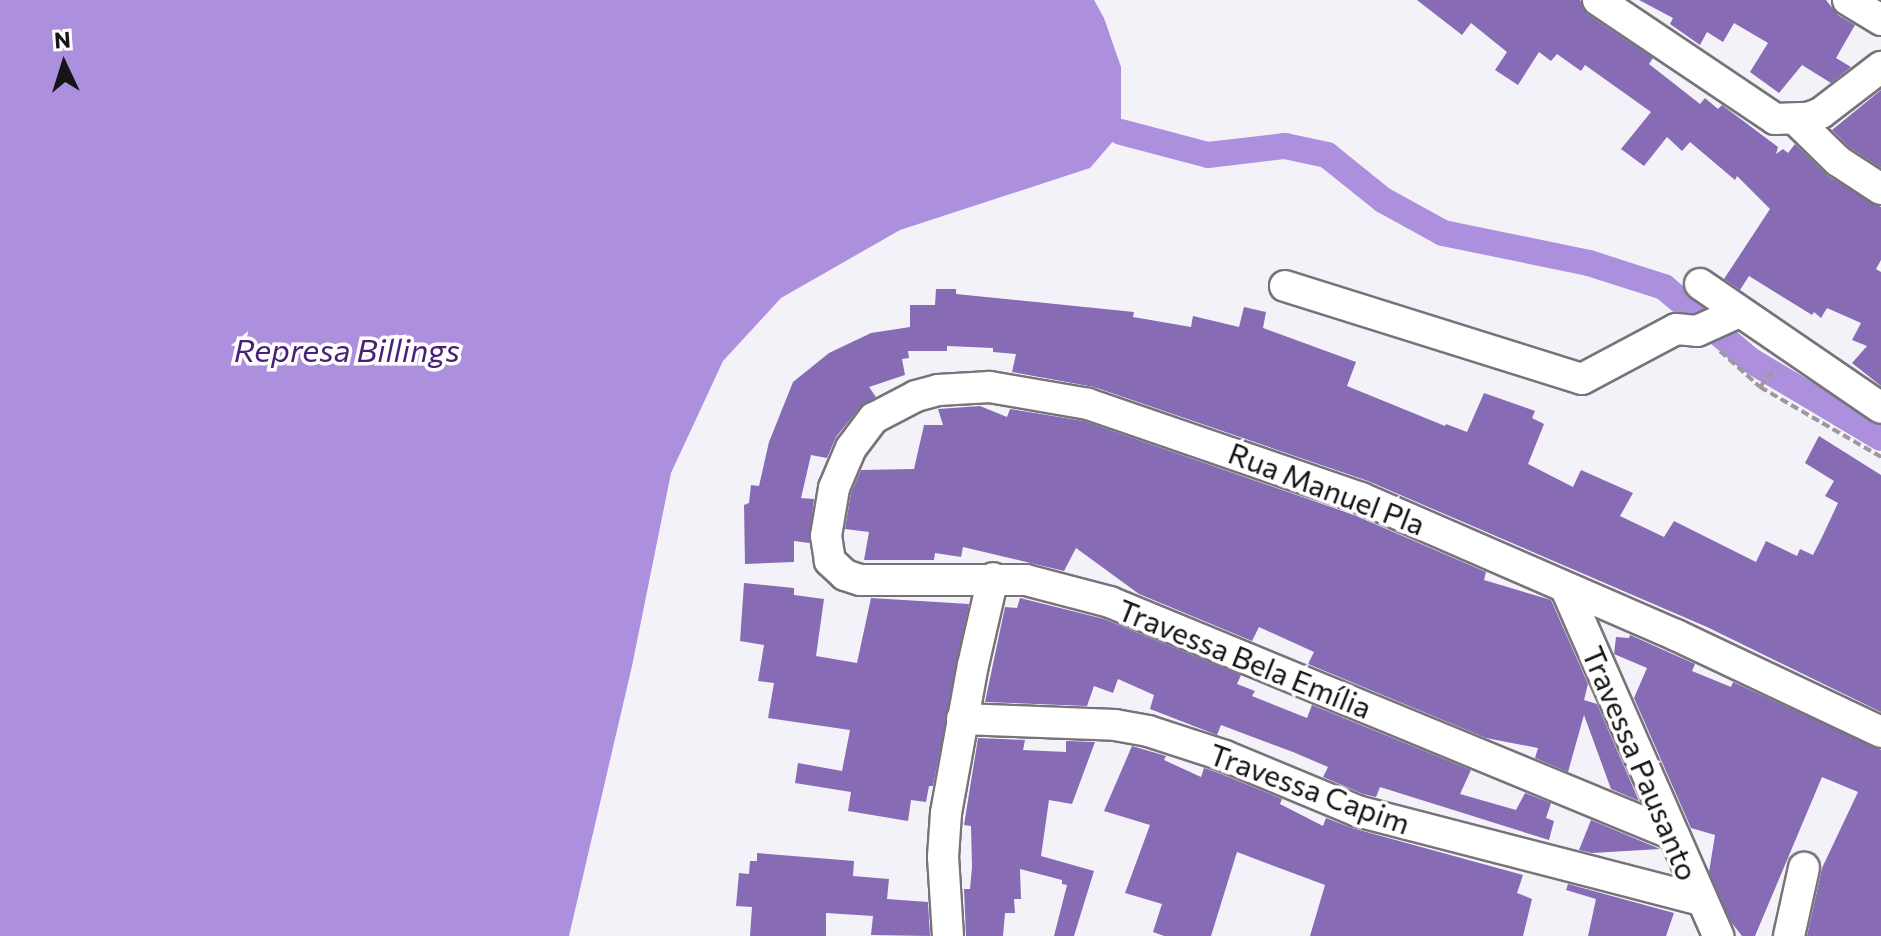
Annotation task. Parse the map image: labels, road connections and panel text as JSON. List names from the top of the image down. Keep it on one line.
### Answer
{"streets":{"street":["Rua Manuel Pla","Travessa Bela Emília","Travessa Pausanto","Travessa Capim"]},"crossings":[["Rua Manuel Pla","Travessa Bela Emília"],["Rua Manuel Pla","Travessa Pausanto"],["Travessa Bela Emília","Travessa Pausanto"],["Travessa Pausanto","Travessa Capim"]],"water":["Represa Billings"],"north":"top"}
